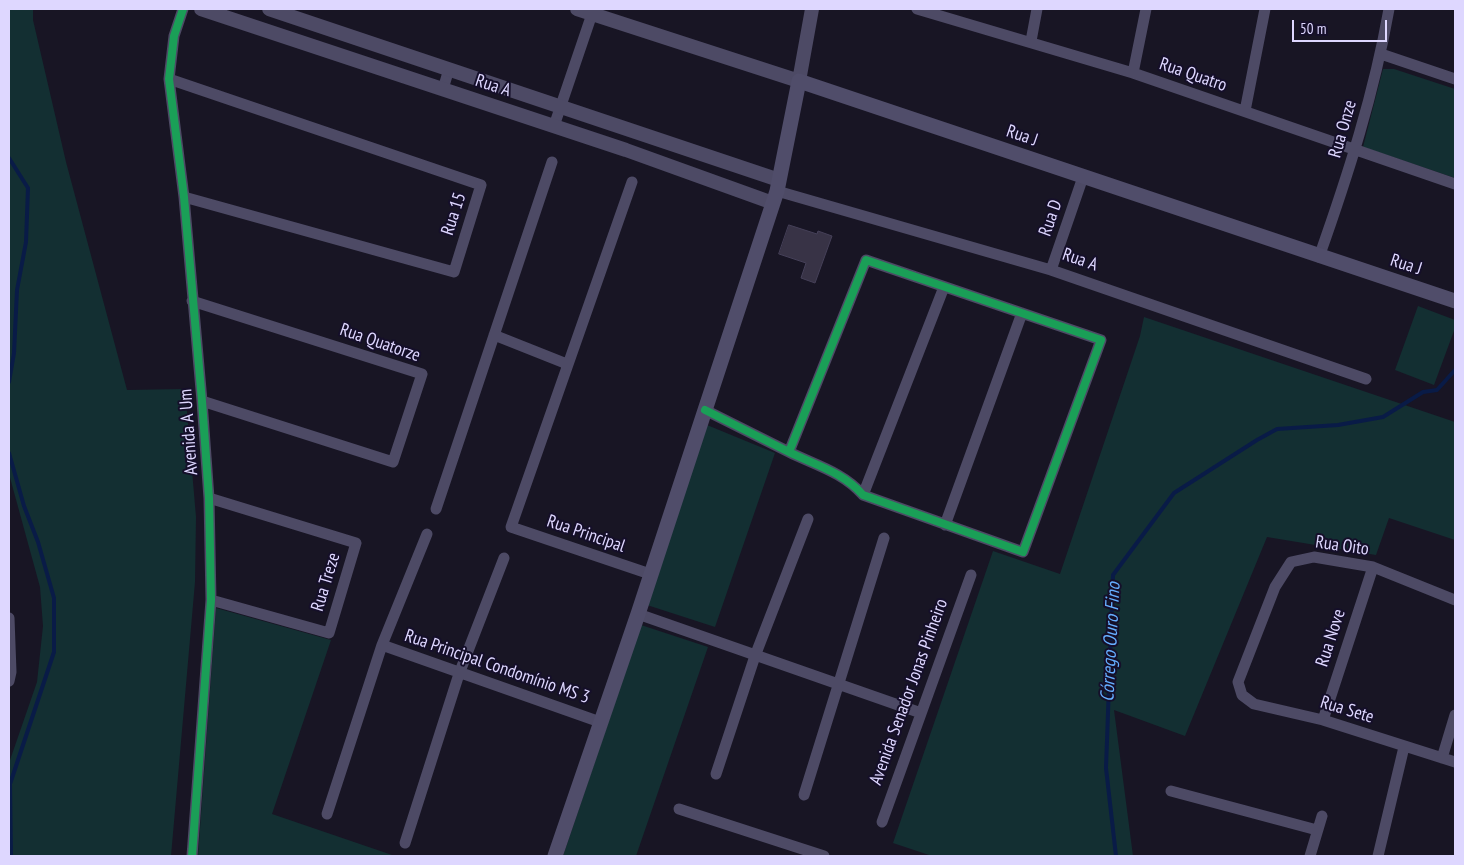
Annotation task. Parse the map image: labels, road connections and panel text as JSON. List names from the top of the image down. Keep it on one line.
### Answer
{"streets":{"main road":["Rua J"],"street":["Rua Quatro","Rua A","Rua Onze","Rua 15","Rua D","Rua Quatorze","Avenida A Um","Rua Principal","Rua Oito","Rua Treze","Rua Nove","Rua Principal Condomínio MS 3","Avenida Senador Jonas Pinheiro","Rua Sete"]},"crossings":[["Rua Quatro","Rua Onze"],["Rua A","Rua D"],["Rua Onze","Rua J"],["Rua J","Rua D"],["Rua 15","Avenida A Um"],["Rua Quatorze","Avenida A Um"],["Avenida A Um","Rua Treze"],["Rua Oito","Rua Nove"],["Rua Oito","Rua Sete"],["Rua Nove","Rua Sete"]],"water":["Córrego Ouro Fino"],"scale_bar":"50 m"}
